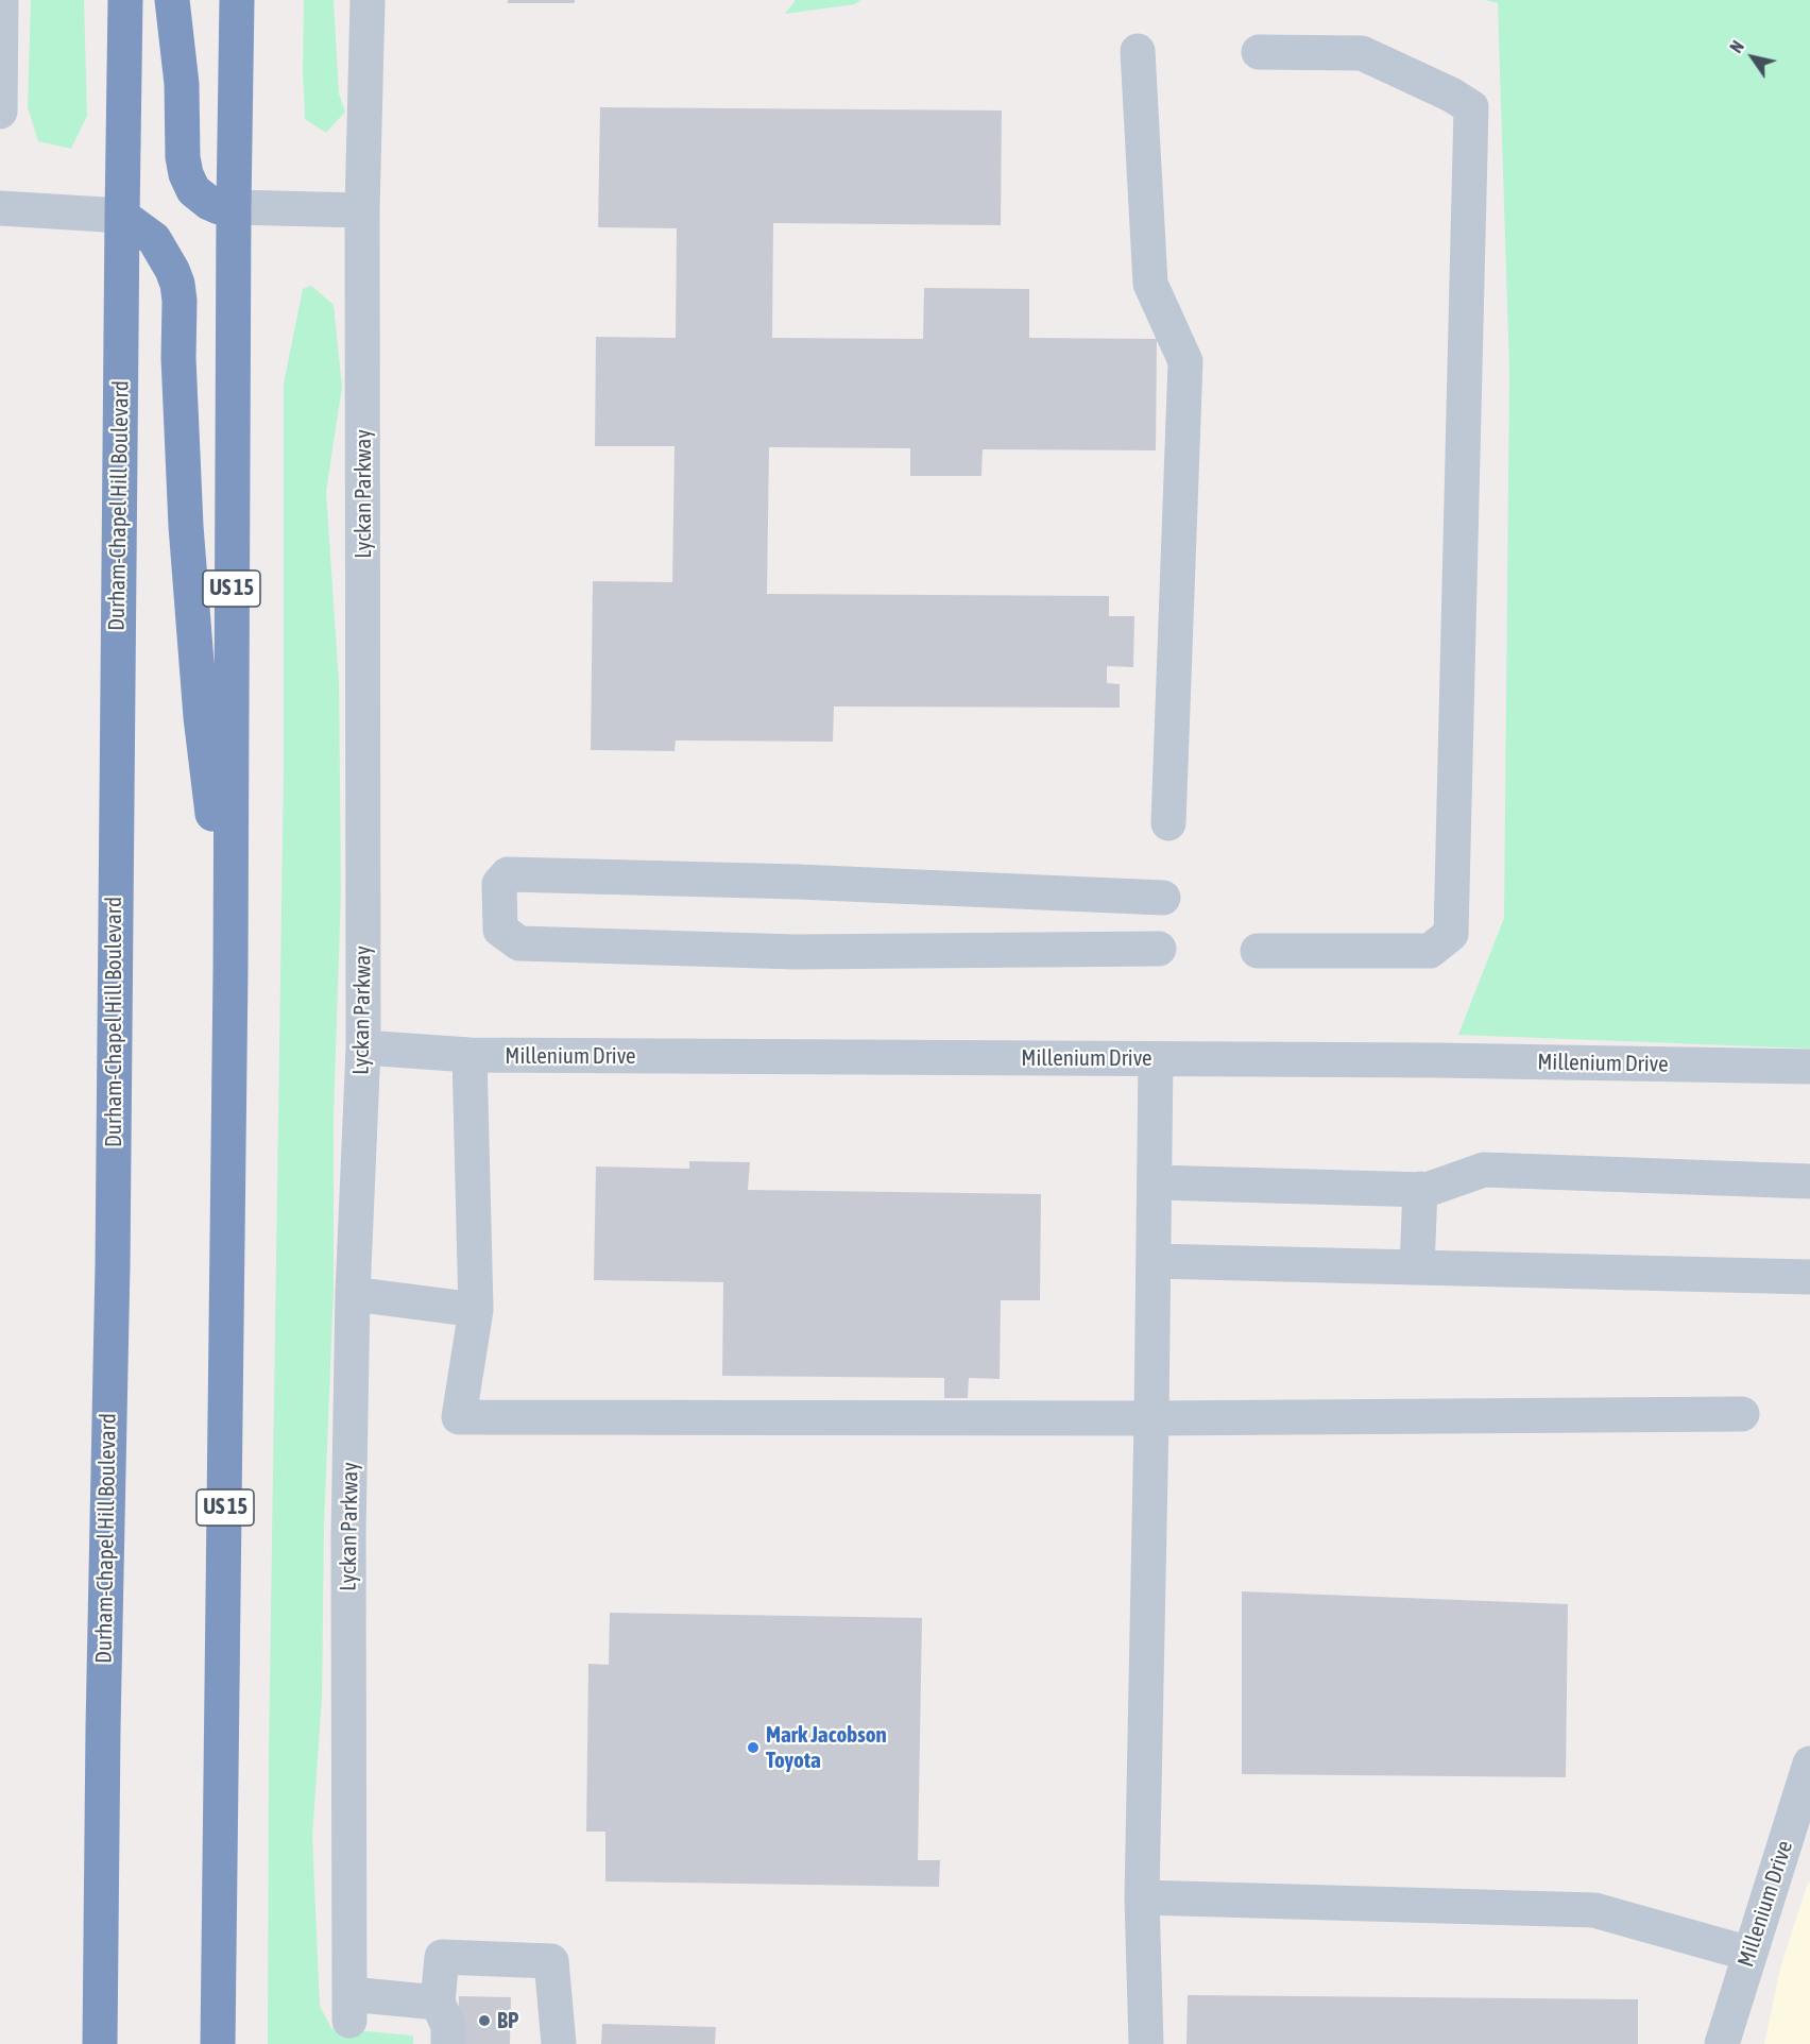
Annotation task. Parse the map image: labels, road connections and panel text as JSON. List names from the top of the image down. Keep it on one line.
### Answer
{"streets":{"highway":["Durham-Chapel Hill Boulevard","US 15"],"street":["Lyckan Parkway","Millenium Drive"]},"crossings":[["Lyckan Parkway","Millenium Drive"]],"places":["Mark Jacobson Toyota","BP"],"north":"top left"}
